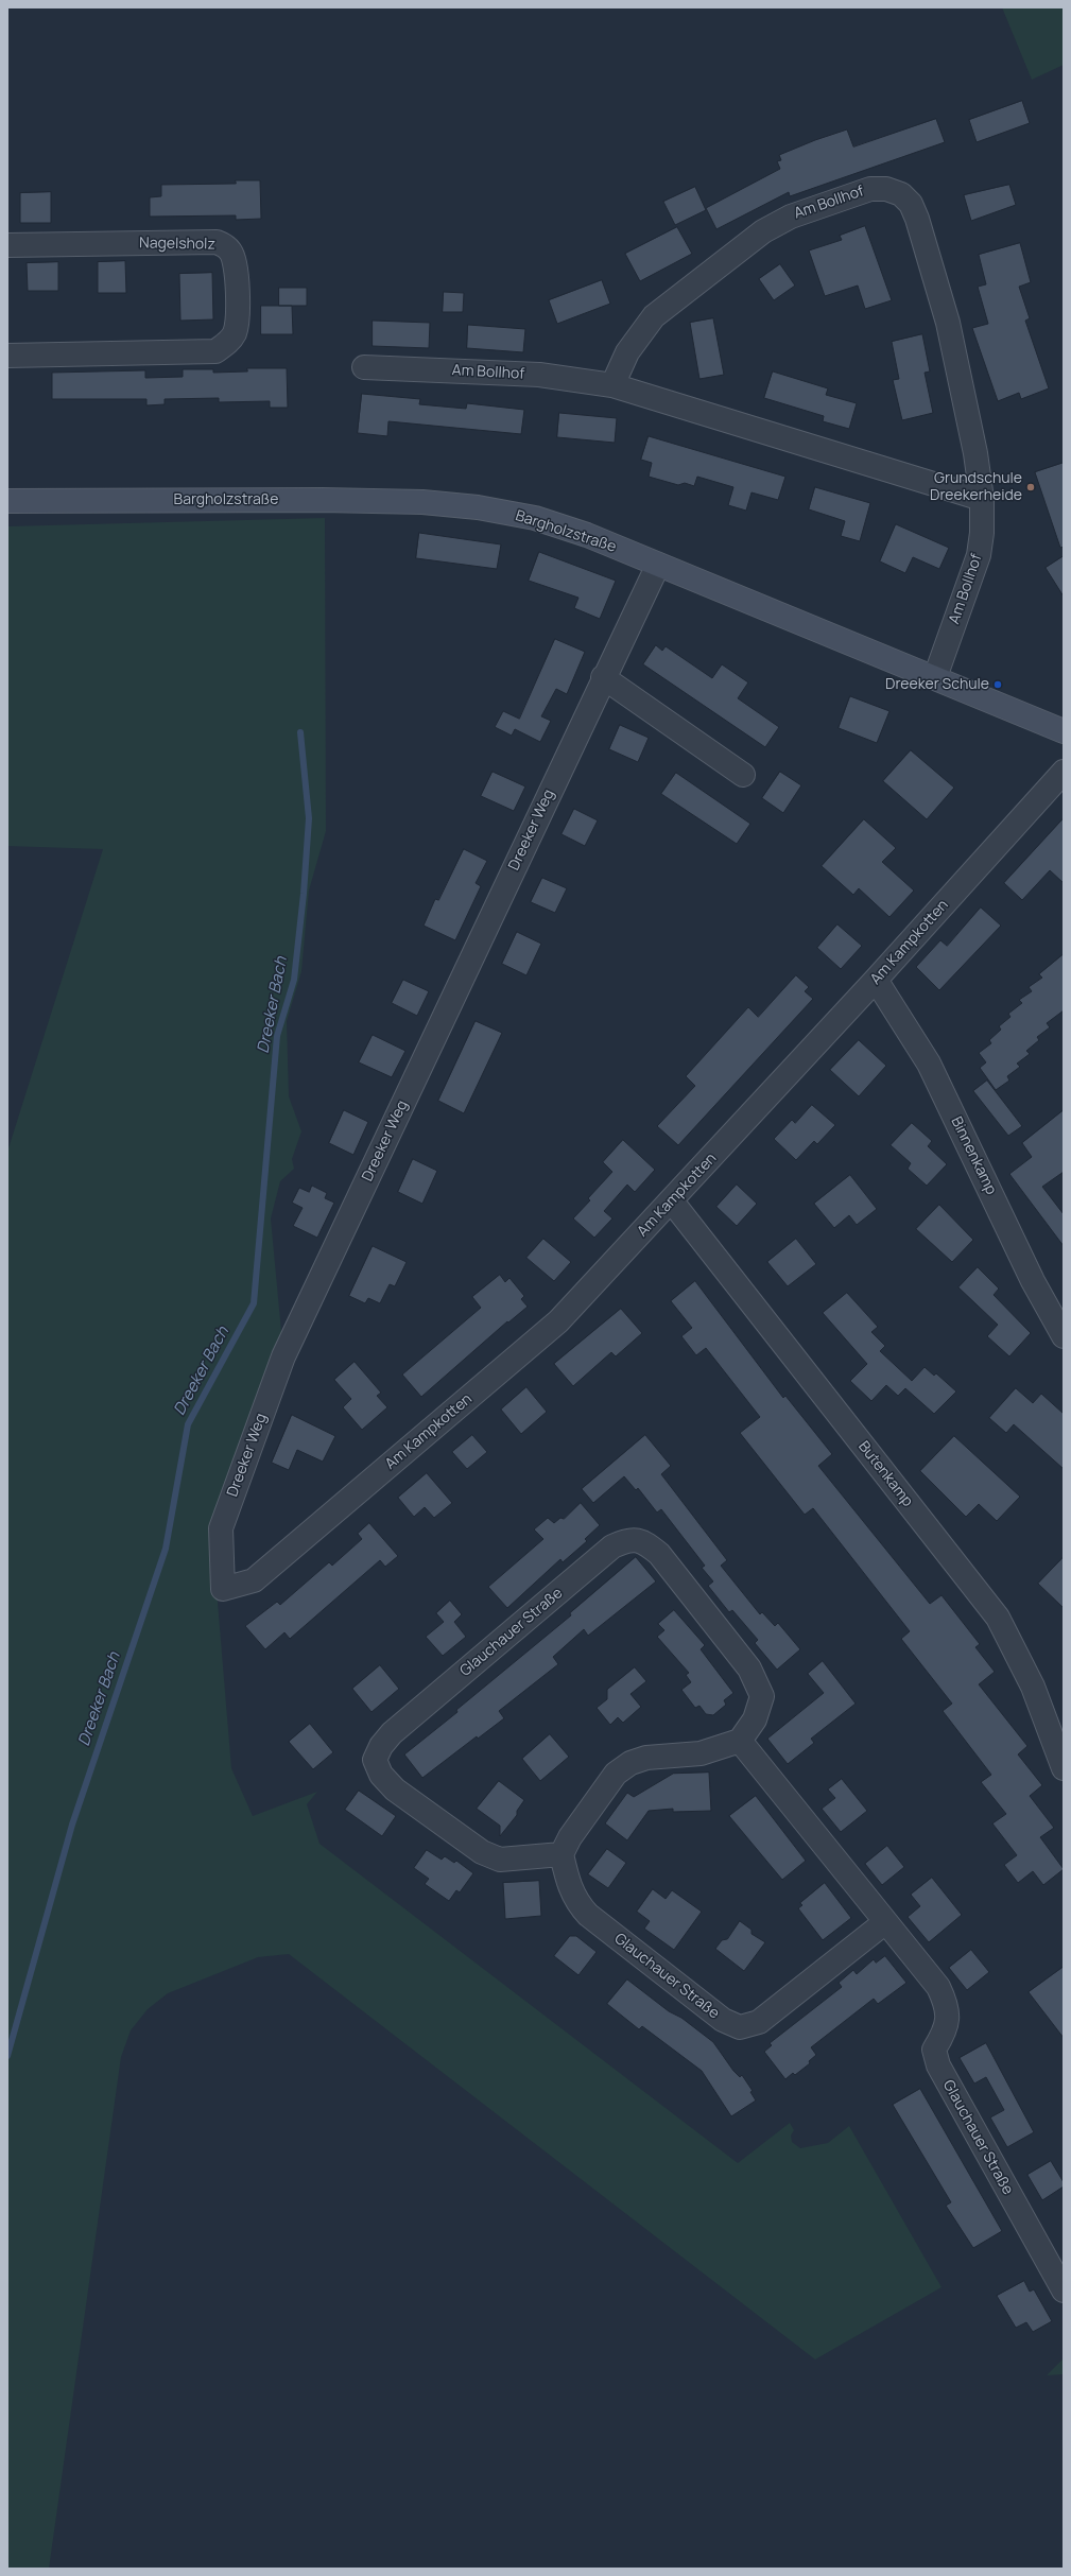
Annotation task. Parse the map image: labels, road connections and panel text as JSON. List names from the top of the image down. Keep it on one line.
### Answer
{"streets":{"main road":["Bargholzstraße"],"street":["Am Bollhof","Nagelsholz","Dreeker Weg","Am Kampkotten","Binnenkamp","Butenkamp","Glauchauer Straße"]},"crossings":[["Am Bollhof","Bargholzstraße"],["Bargholzstraße","Dreeker Weg"],["Dreeker Weg","Am Kampkotten"],["Am Kampkotten","Binnenkamp"],["Am Kampkotten","Butenkamp"]],"water":["Dreeker Bach"],"places":["Grundschule Dreekerheide","Dreeker Schule"]}
